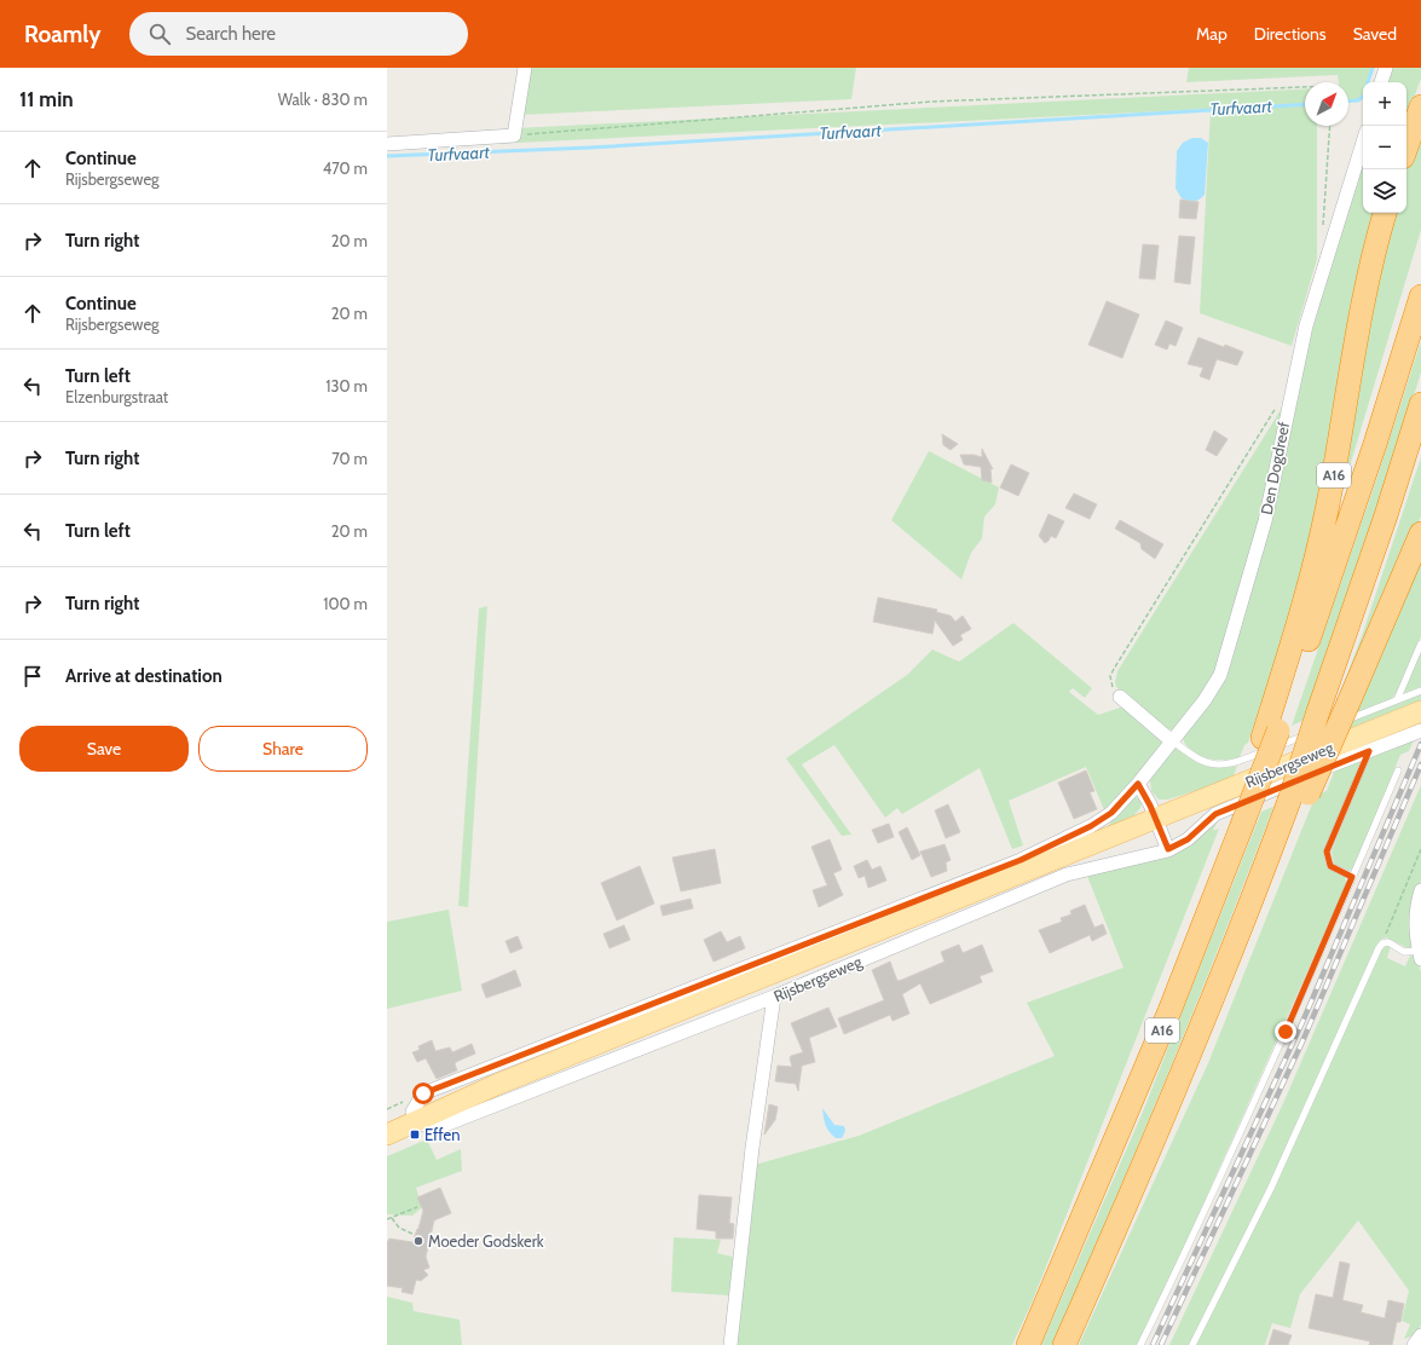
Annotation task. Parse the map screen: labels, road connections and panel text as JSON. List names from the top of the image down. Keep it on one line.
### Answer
{"streets":{"highway":["A16"],"main road":["Rijsbergseweg"],"street":["Den Dogdreef"]},"water":["Turfvaart"],"places":{"transit":["Effen"],"other":["Moeder Godskerk"]},"north":"top right","page":{"header":"Roamly","search":"Search here","nav":["Map","Directions","Saved"],"heading":["11 min","Walk · 830 m"],"map_buttons":["+","−"],"list":[["Continue","Rijsbergseweg","470 m"],["Turn right","20 m"],["Continue","Rijsbergseweg","20 m"],["Turn left","Elzenburgstraat","130 m"],["Turn right","70 m"],["Turn left","20 m"],["Turn right","100 m"],"Arrive at destination"],"buttons":["Save","Share"]}}
